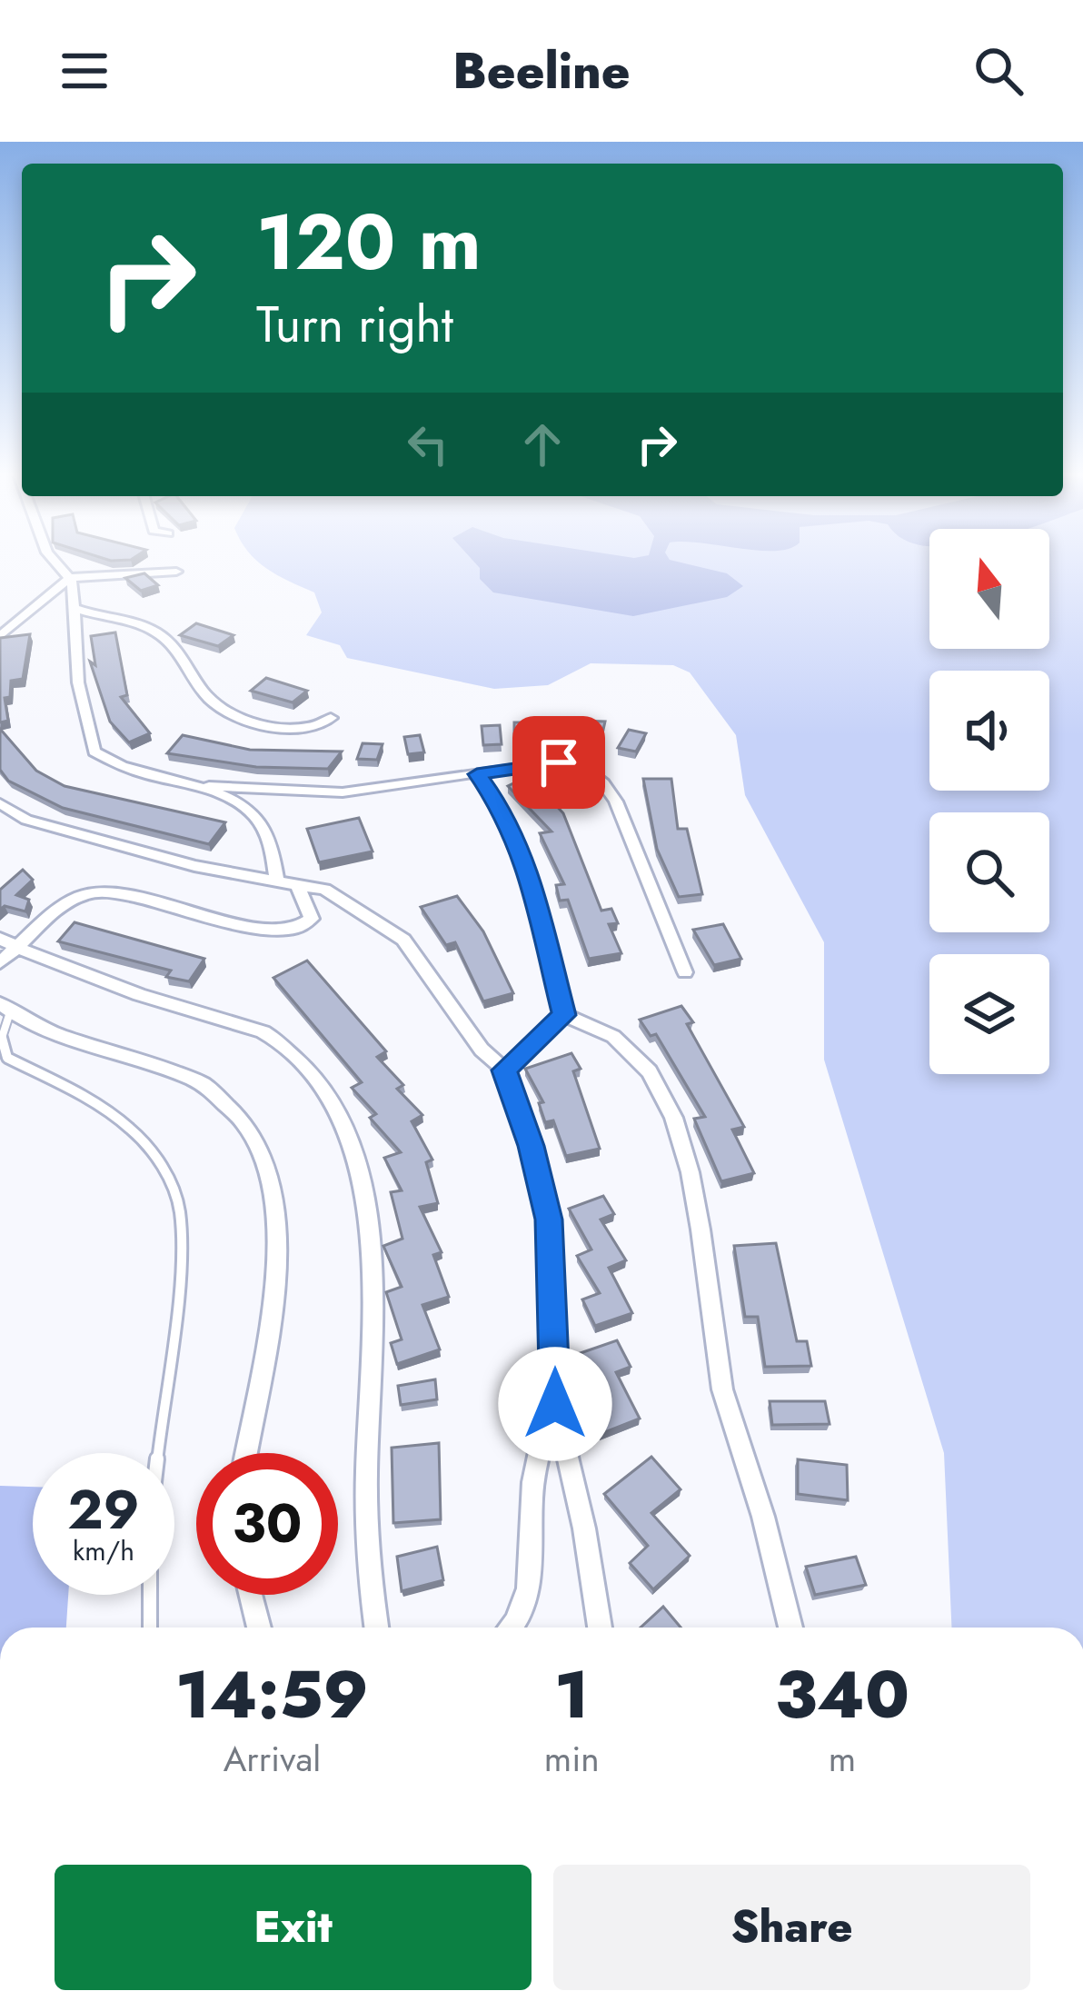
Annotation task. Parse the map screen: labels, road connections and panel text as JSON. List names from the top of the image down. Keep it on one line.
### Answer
{"north":"top","page":{"header":"Beeline","turn":["120 m","Turn right"],"speed":"29 km/h","limit":"30","eta":["14:59","Arrival","1","min","340","m"],"buttons":["Exit","Share"]}}
